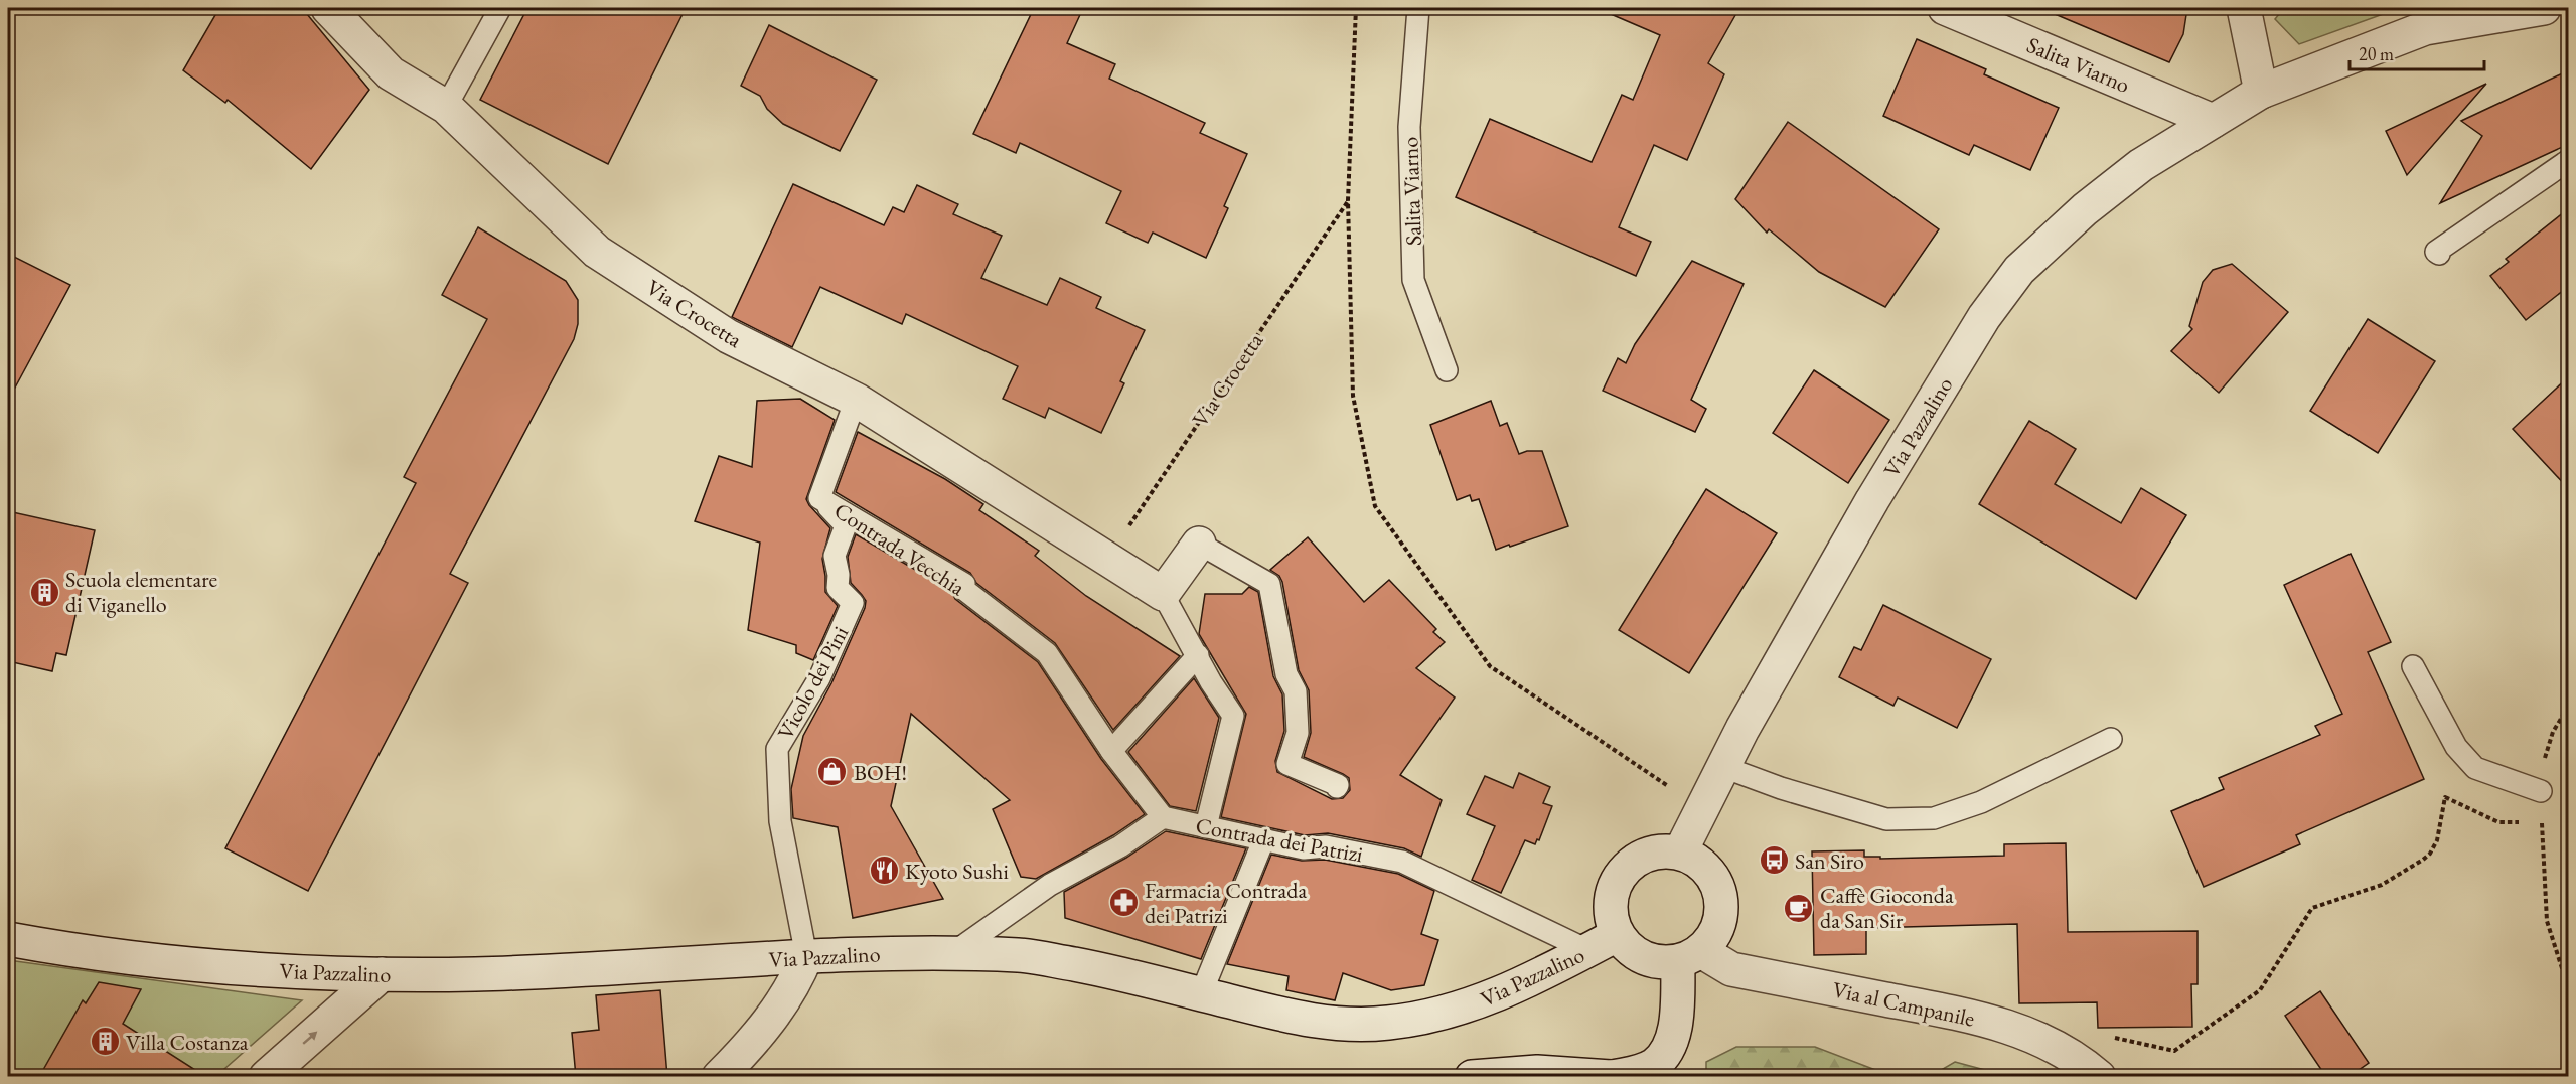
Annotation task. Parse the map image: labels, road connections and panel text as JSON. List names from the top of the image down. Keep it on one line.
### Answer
{"streets":{"street":["Salita Viarno","Via Crocetta","Via Pazzalino","Via al Campanile"],"lane":["Contrada Vecchia","Vicolo dei Pini","Contrada dei Patrizi"]},"crossings":[["Salita Viarno","Via Pazzalino"],["Via Crocetta","Contrada Vecchia"],["Via Pazzalino","Vicolo dei Pini"],["Via Pazzalino","Contrada dei Patrizi"],["Via Pazzalino","Via al Campanile"],["Contrada Vecchia","Vicolo dei Pini"],["Contrada Vecchia","Contrada dei Patrizi"]],"places":{"building":["Scuola elementare di Viganello","Villa Costanza"],"shop":["BOH!"],"bus stop":["San Siro"],"restaurant":["Kyoto Sushi"],"pharmacy":["Farmacia Contrada dei Patrizi"],"cafe":["Caffè Gioconda da San Sir"]},"scale_bar":"20 m"}
